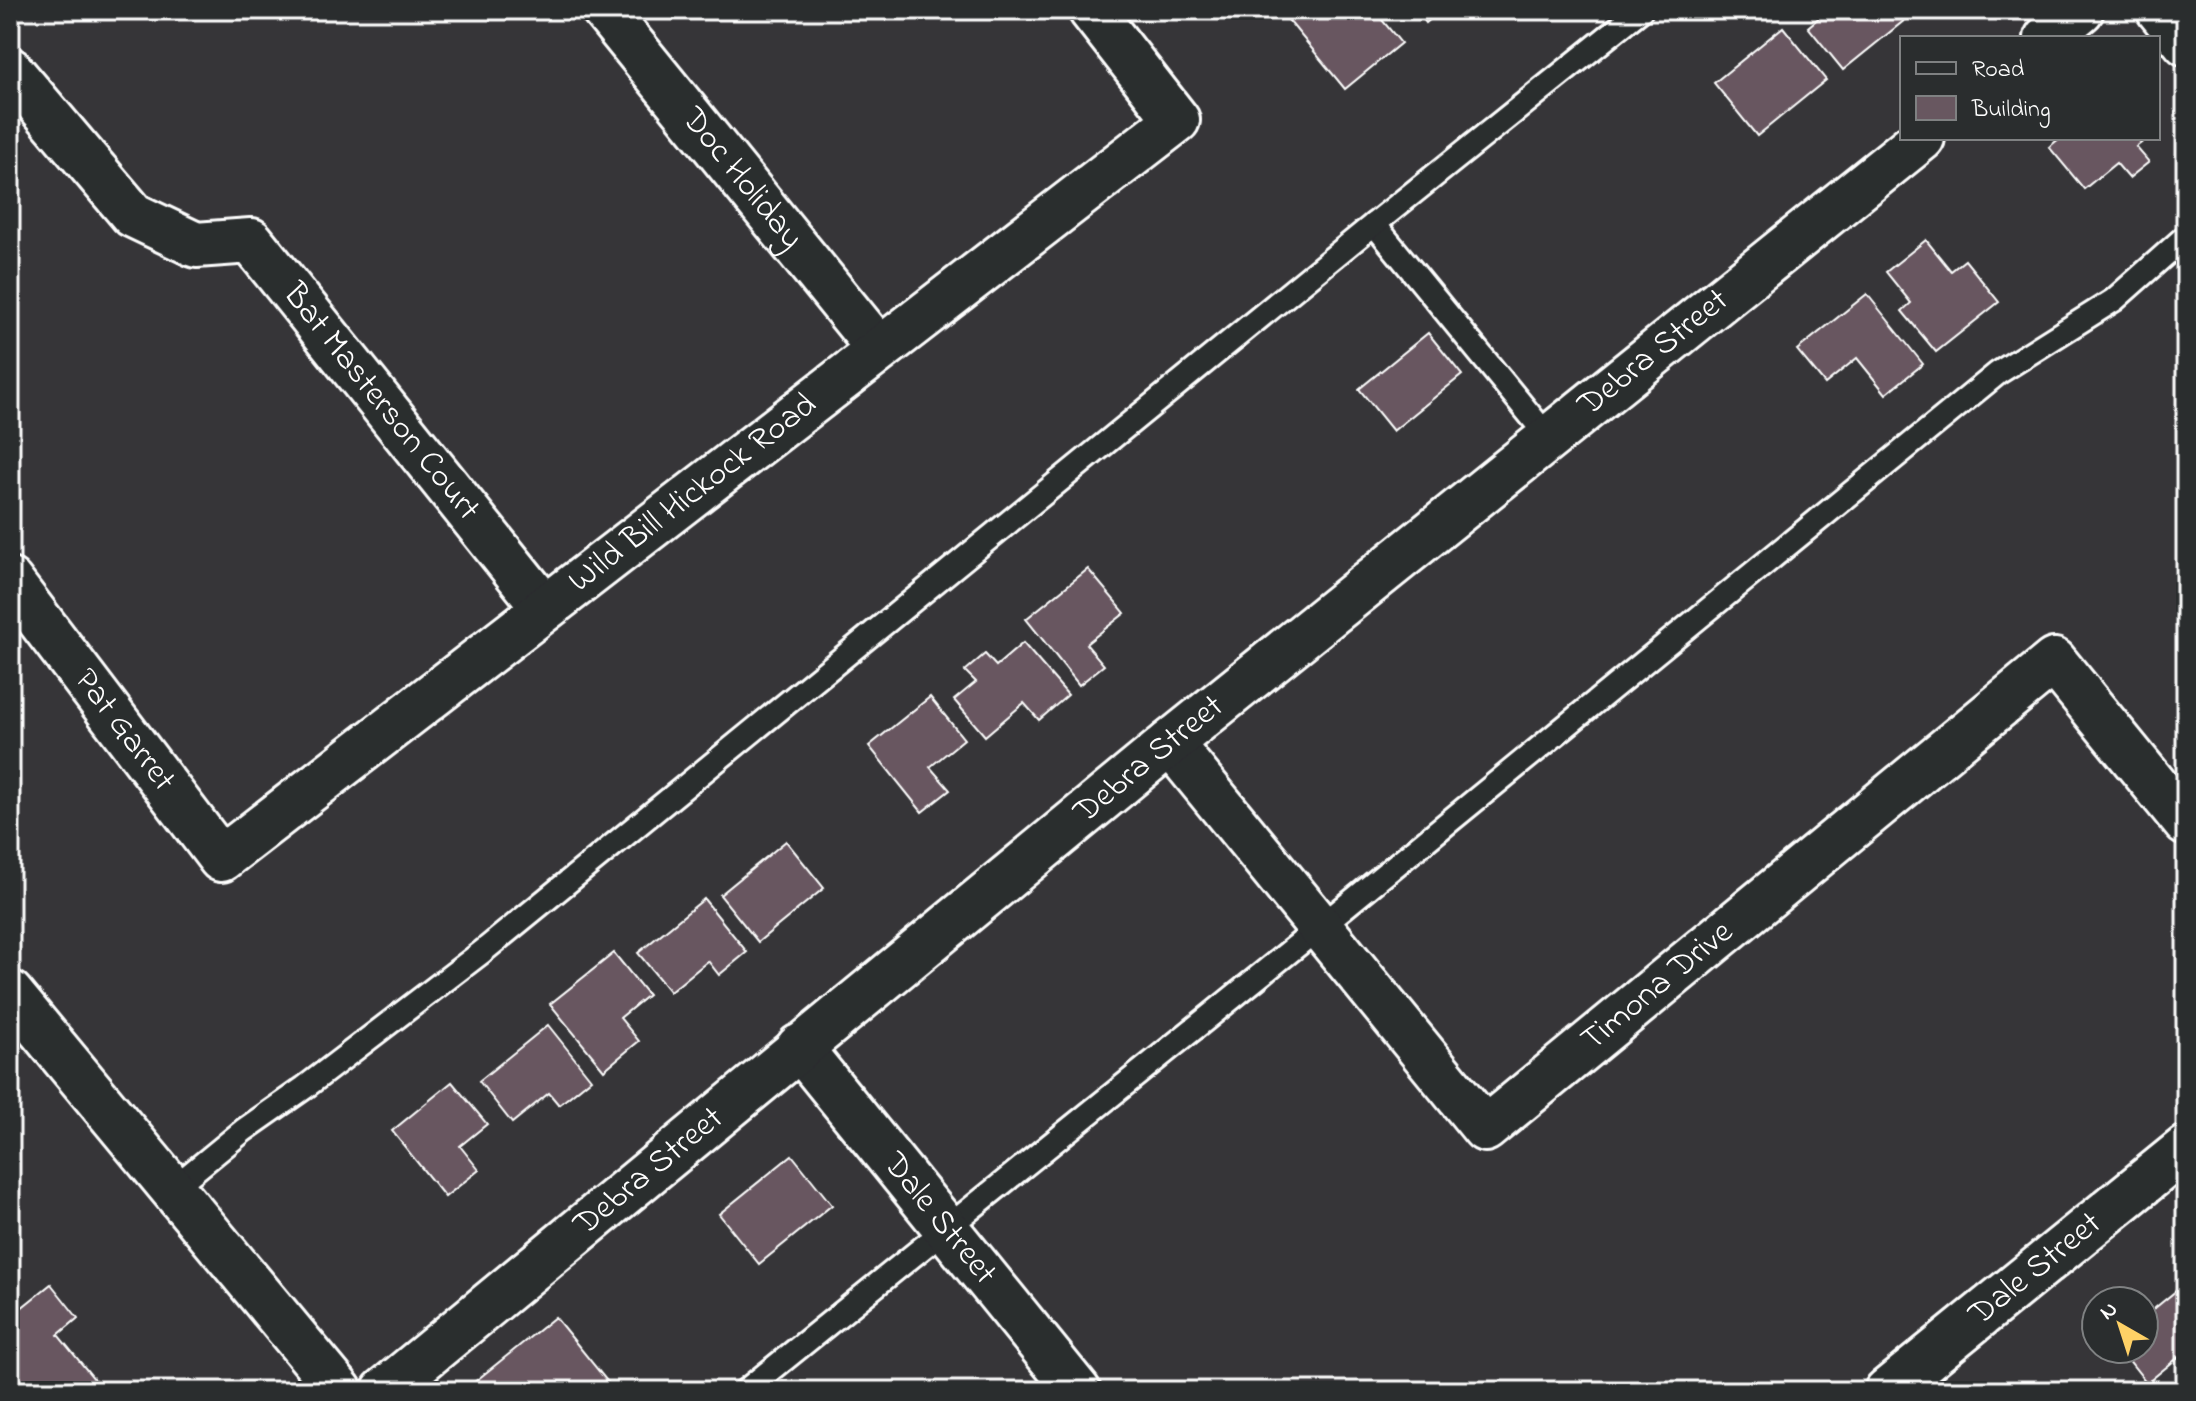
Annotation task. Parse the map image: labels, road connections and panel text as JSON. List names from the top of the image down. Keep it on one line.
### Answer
{"streets":{"street":["Doc Holiday","Debra Street","Bat Masterson Court","Wild Bill Hickock Road","Pat Garret","Timona Drive","Dale Street"]},"crossings":[["Doc Holiday","Wild Bill Hickock Road"],["Debra Street","Timona Drive"],["Debra Street","Dale Street"],["Bat Masterson Court","Wild Bill Hickock Road"],["Wild Bill Hickock Road","Pat Garret"]],"legend":["Road","Building"],"north":"top left"}
